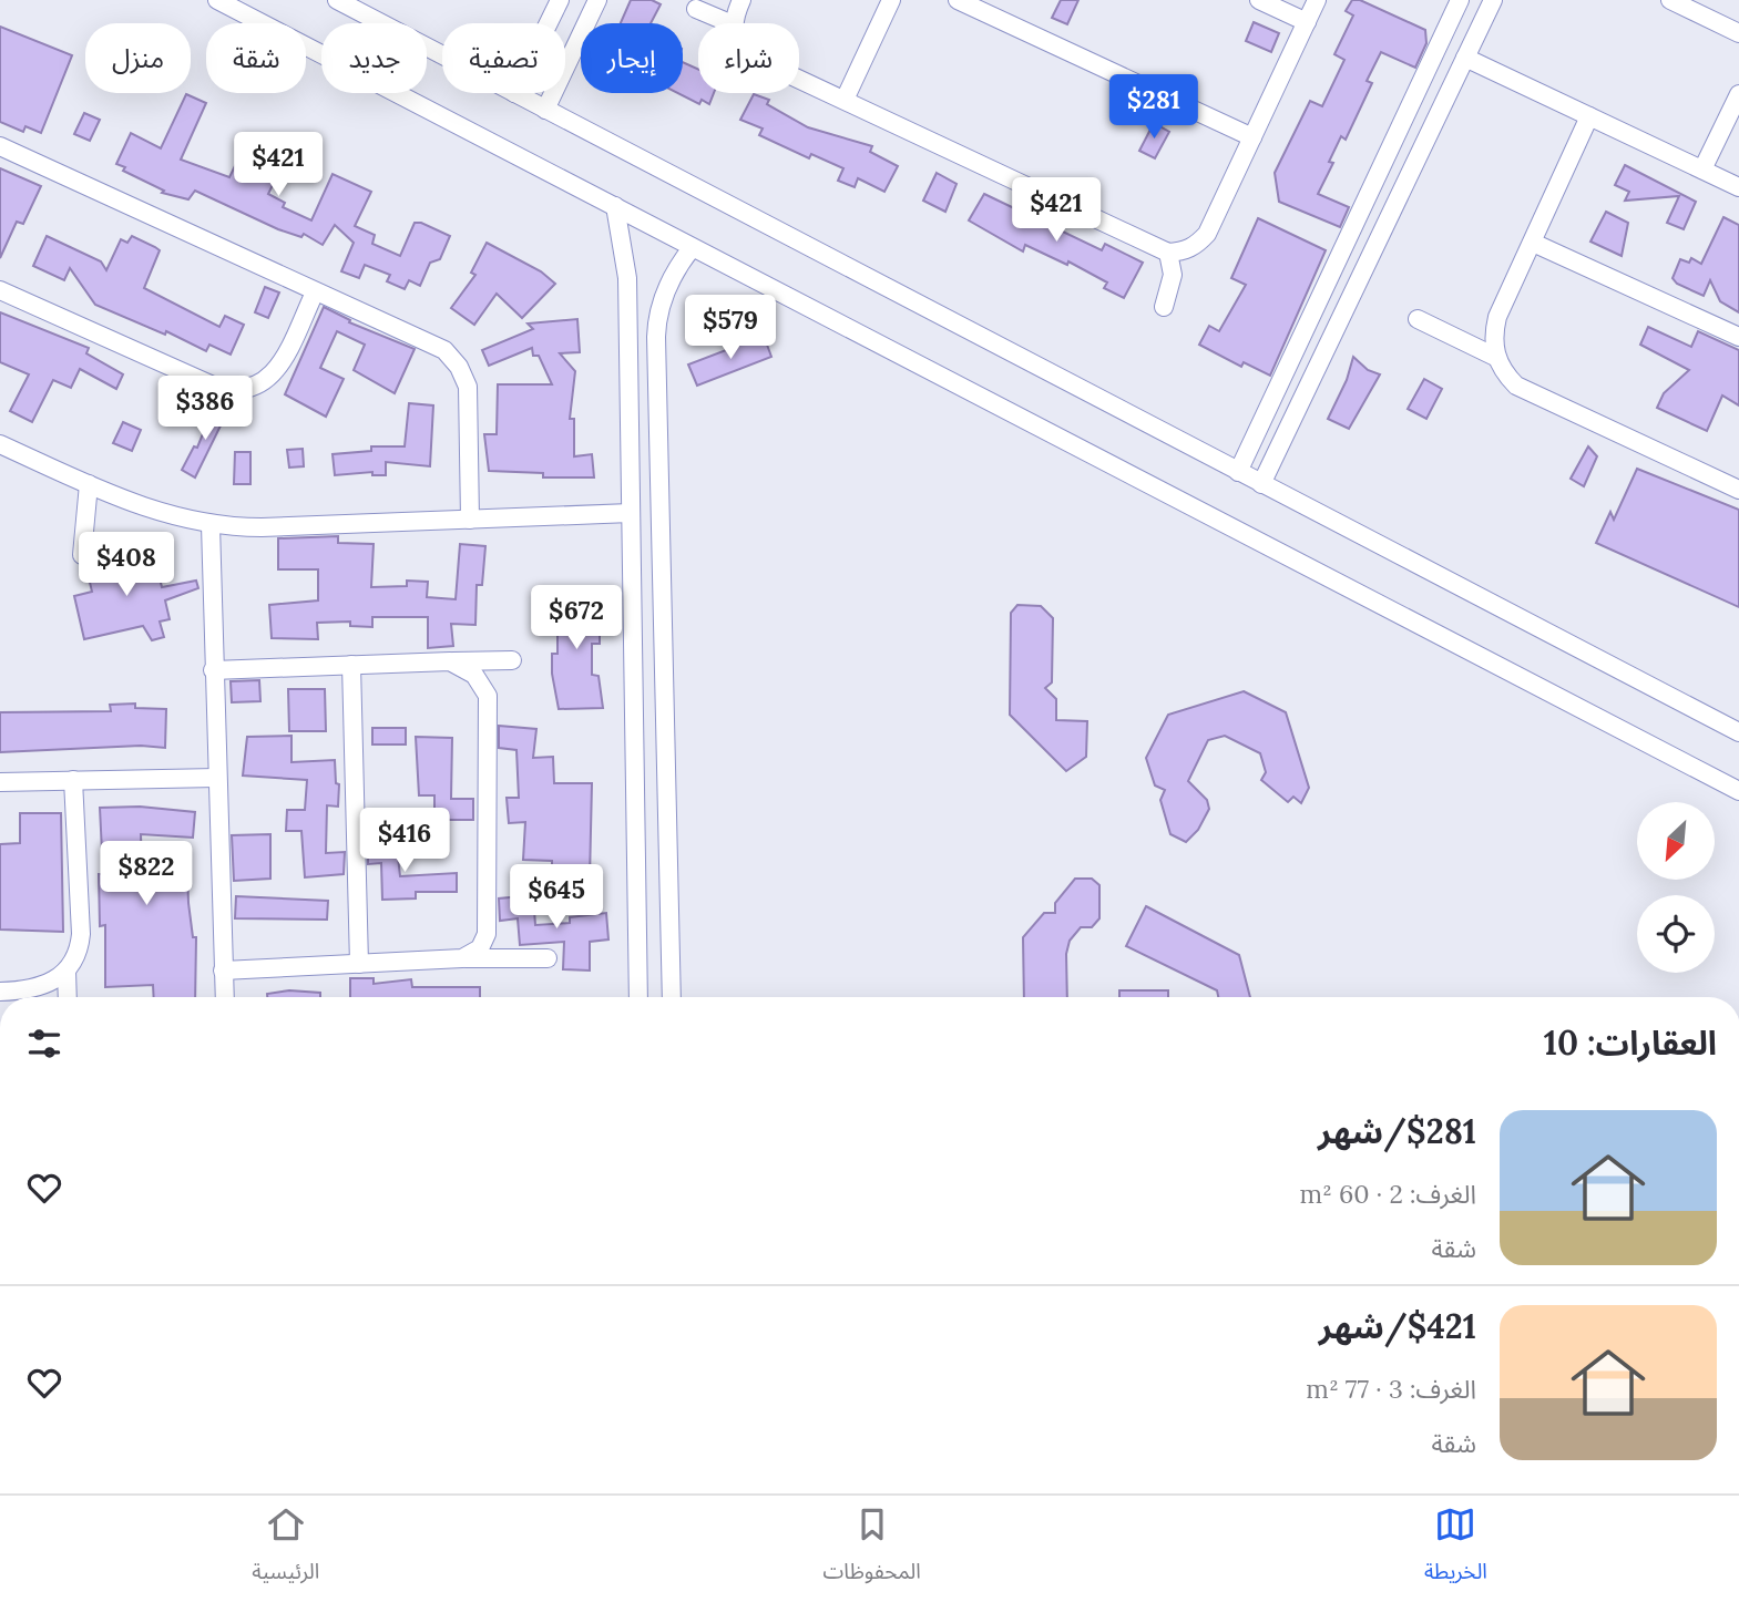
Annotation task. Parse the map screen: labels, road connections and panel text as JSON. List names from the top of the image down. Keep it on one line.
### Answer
{"north":"bottom left","page":{"chip":["شراء","إيجار","تصفية","جديد","شقة","منزل"],"price":["$281","$421","$421","$579","$386","$408","$672","$416","$822","$645"],"heading":"العقارات: 10","list":[{"name":"$281/شهر","note":"الغرف: 2 · 60 m² · شقة"},{"name":"$421/شهر","note":"الغرف: 3 · 77 m² · شقة"}],"tabs":["الخريطة","المحفوظات","الرئيسية"]}}
